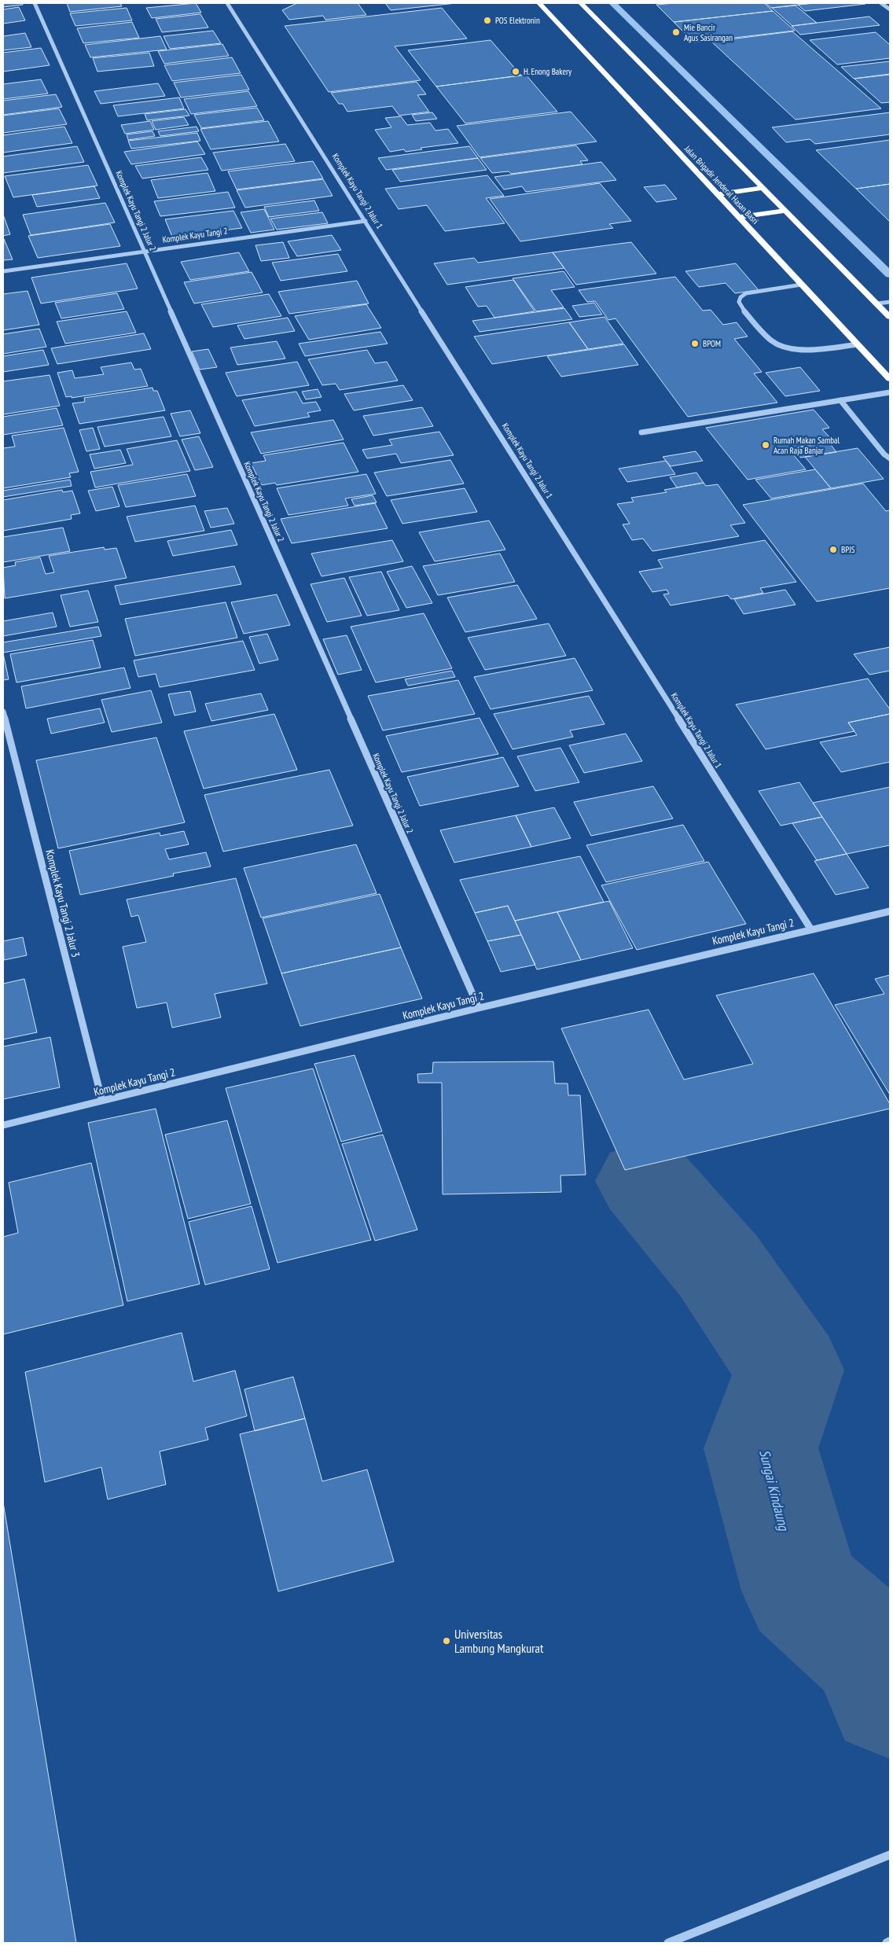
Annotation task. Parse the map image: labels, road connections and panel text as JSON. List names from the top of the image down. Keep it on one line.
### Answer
{"streets":{"highway":["Jalan Brigadir Jenderal Hasan Basri"],"street":["Komplek Kayu Tangi 2 Jalur 1","Komplek Kayu Tangi 2 Jalur 2","Komplek Kayu Tangi 2","Komplek Kayu Tangi 2 Jalur 3"]},"crossings":[["Komplek Kayu Tangi 2 Jalur 1","Komplek Kayu Tangi 2"],["Komplek Kayu Tangi 2 Jalur 2","Komplek Kayu Tangi 2"],["Komplek Kayu Tangi 2","Komplek Kayu Tangi 2 Jalur 3"]],"water":["Sungai Kindaung"],"places":["POS Elektronin","Mie Bancir Agus Sasirangan","H. Enong Bakery","BPOM","Rumah Makan Sambal Acan Raja Banjar","BPJS","Universitas Lambung Mangkurat"]}
